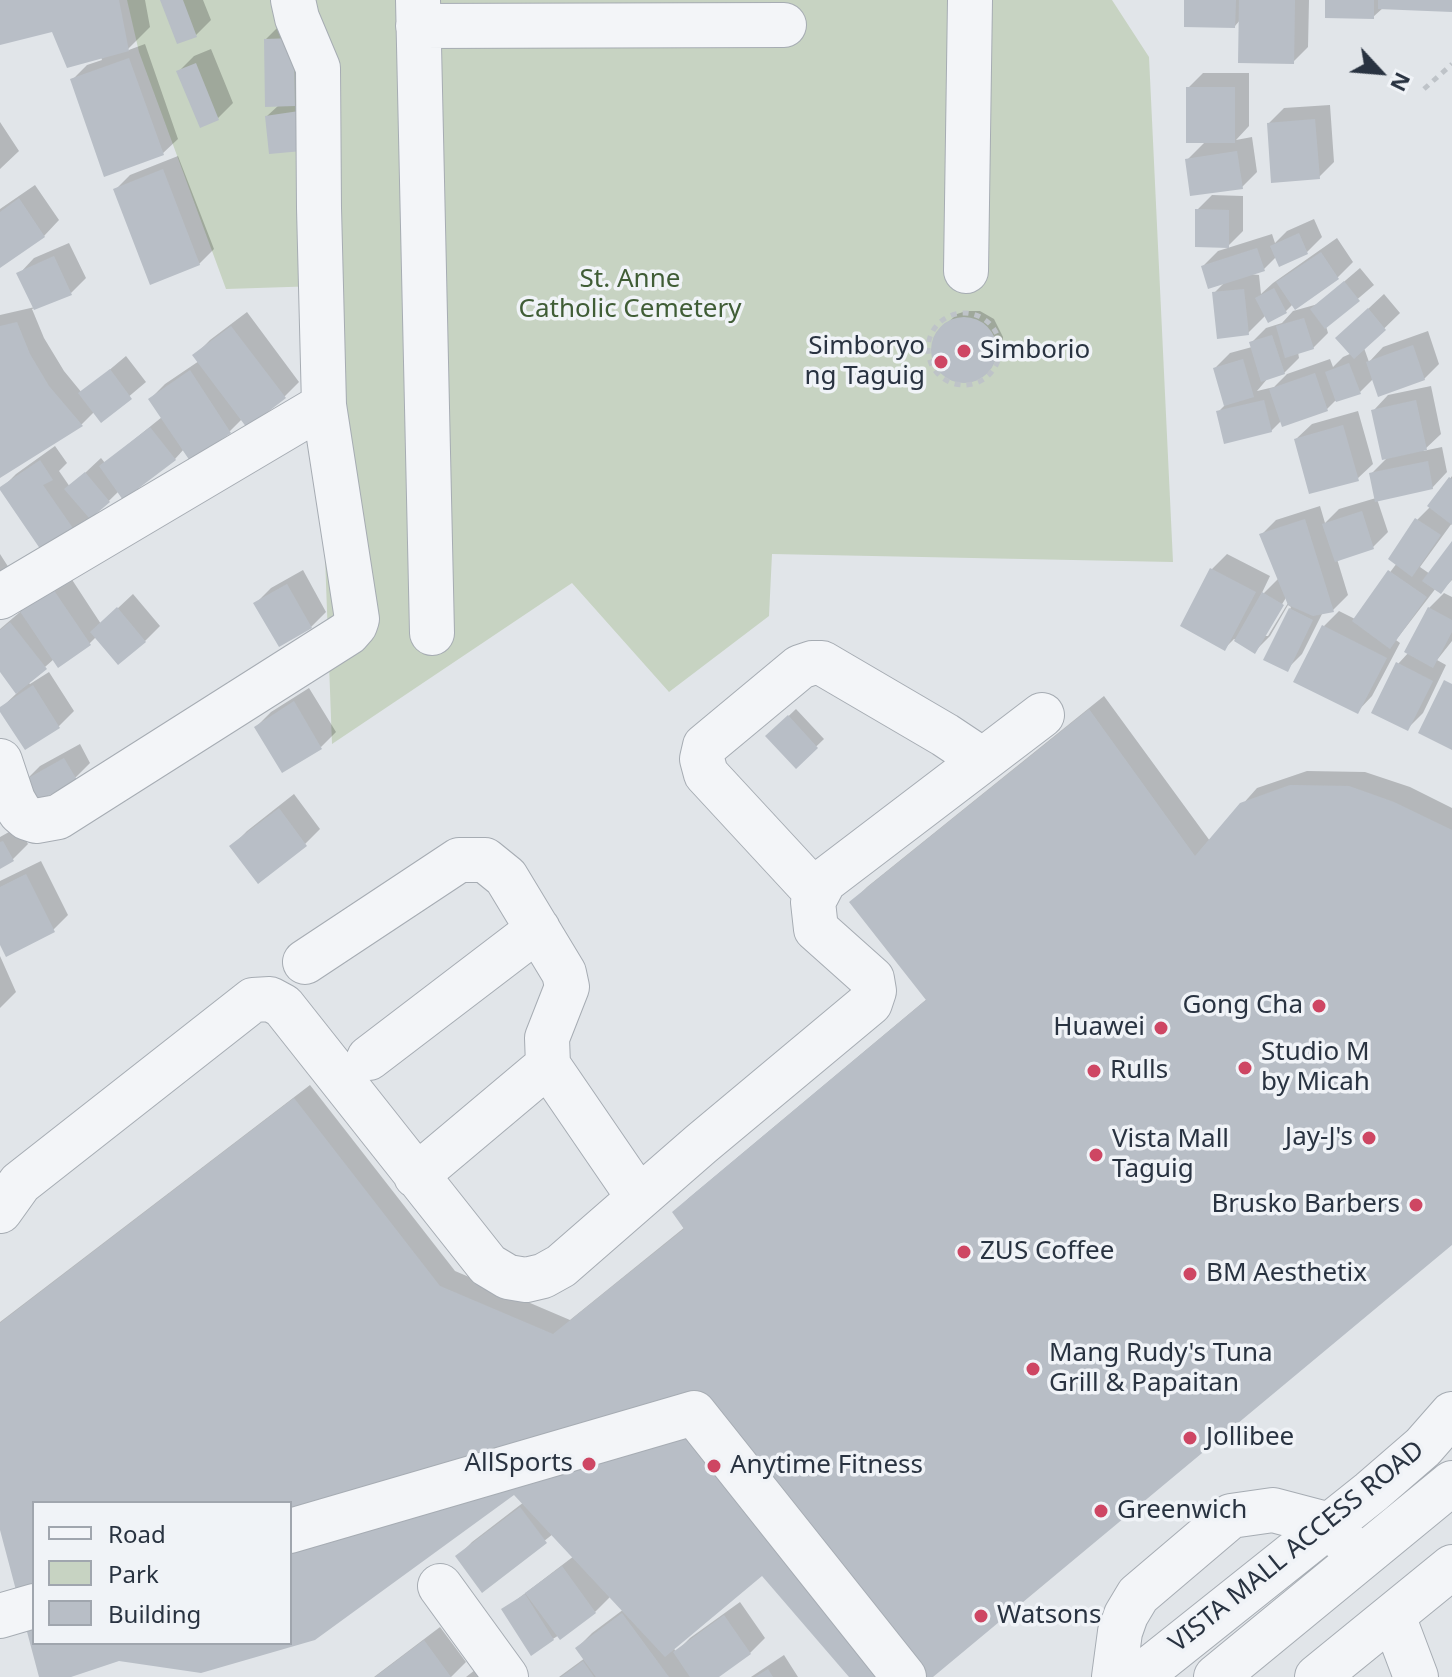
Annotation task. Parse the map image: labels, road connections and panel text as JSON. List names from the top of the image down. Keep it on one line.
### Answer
{"streets":{"street":["VISTA MALL ACCESS ROAD"]},"parks":["St. Anne Catholic Cemetery"],"places":["Simborio","Simboryo ng Taguig","Gong Cha","Huawei","Studio M by Micah","Rulls","Jay-J's","Vista Mall Taguig","Brusko Barbers","ZUS Coffee","BM Aesthetix","Mang Rudy's Tuna Grill & Papaitan","Jollibee","AllSports","Anytime Fitness","Greenwich","Watsons"],"legend":["Road","Park","Building"],"north":"bottom right"}
